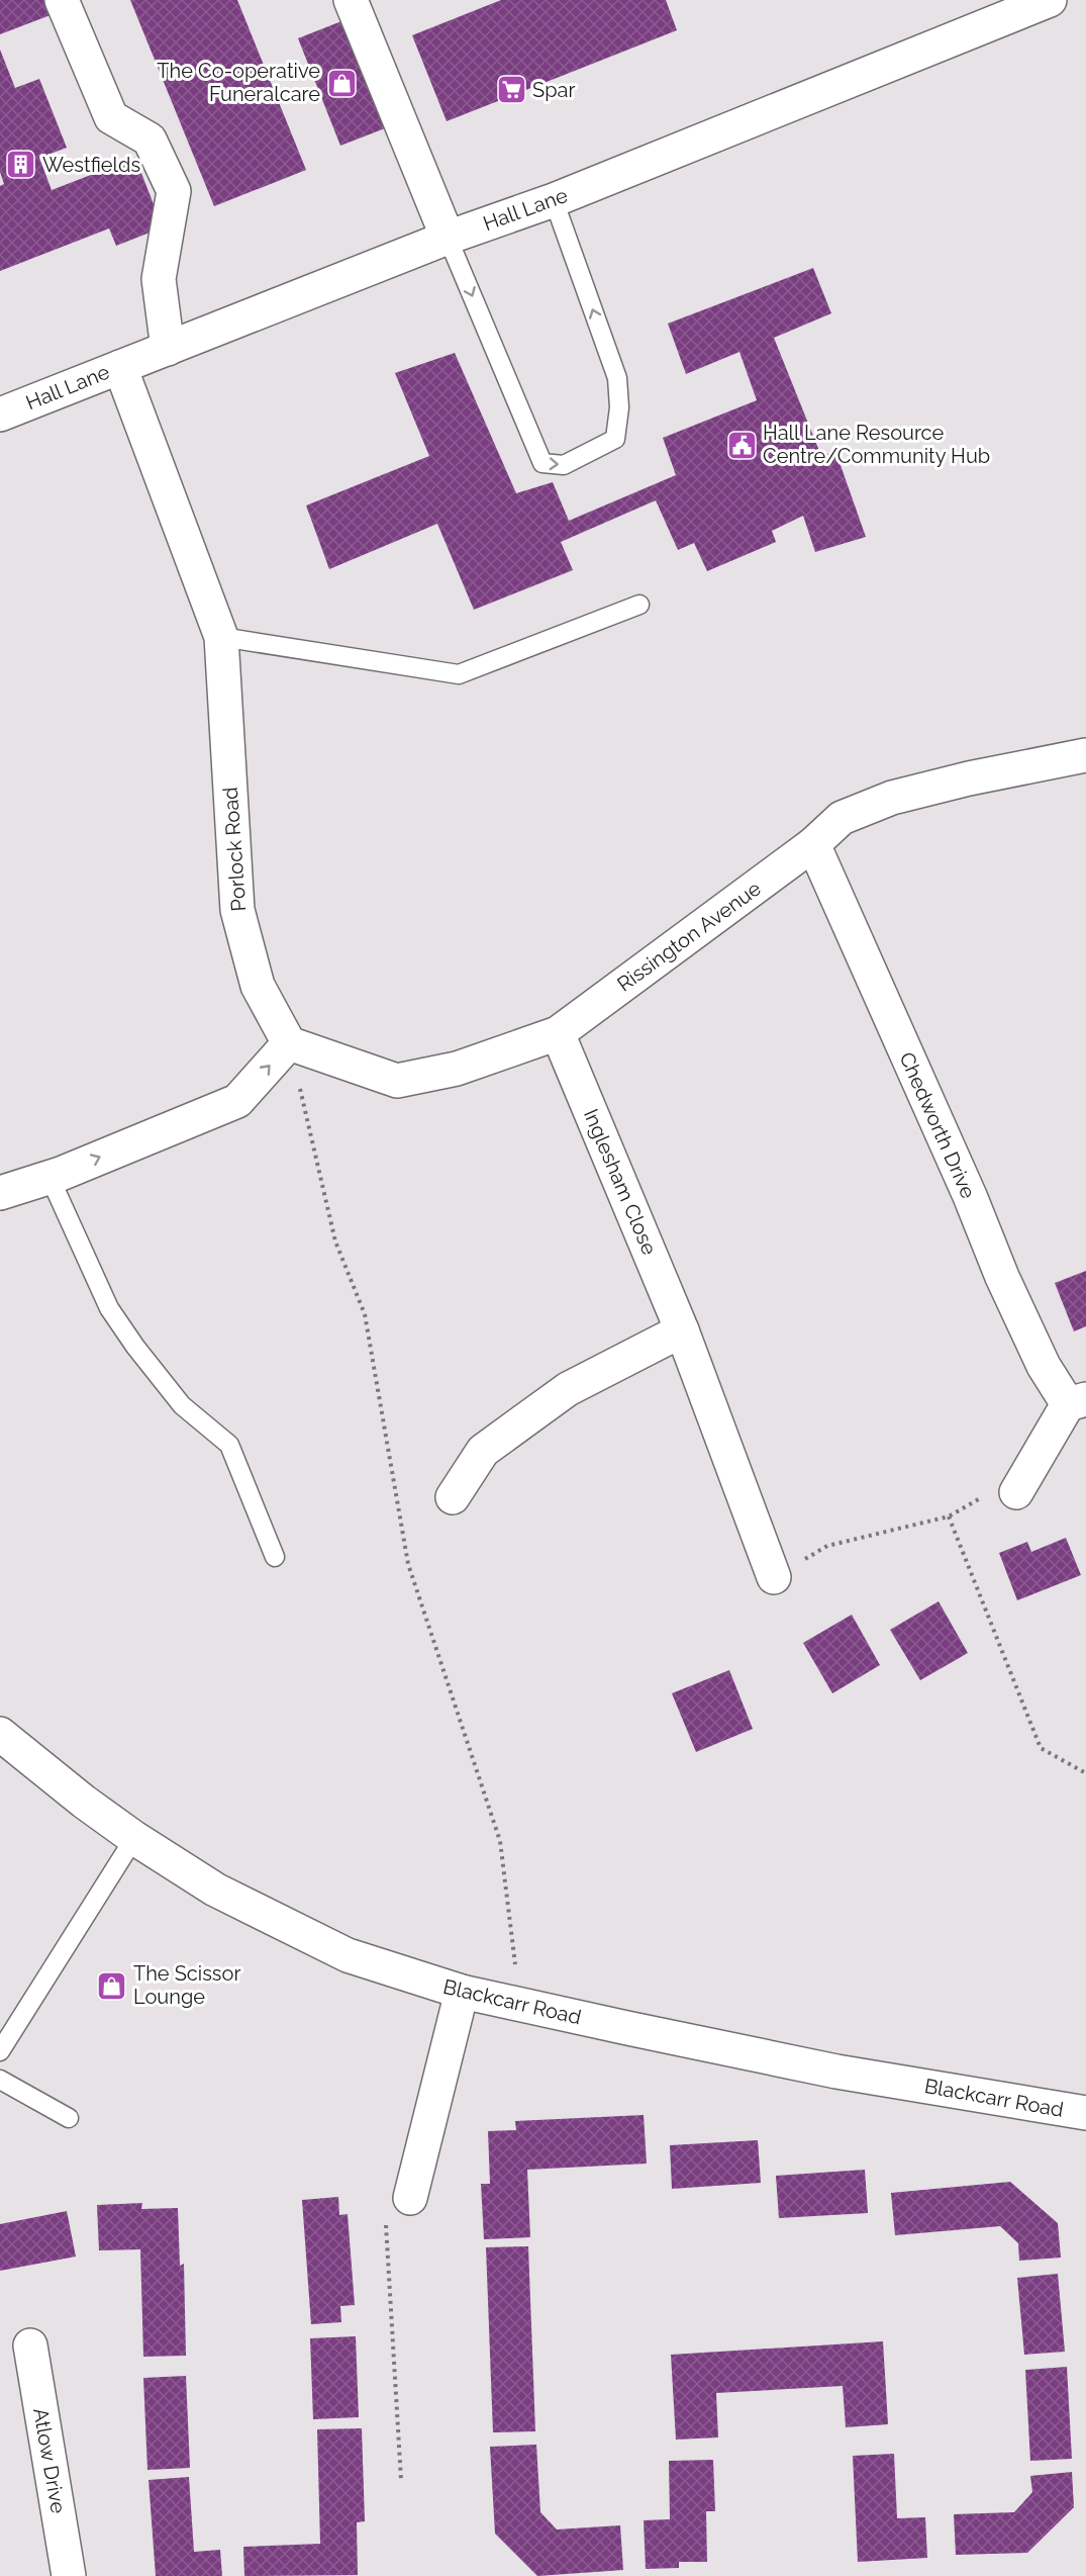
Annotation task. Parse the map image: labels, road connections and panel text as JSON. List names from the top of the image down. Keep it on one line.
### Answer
{"streets":{"street":["Hall Lane","Porlock Road","Rissington Avenue","Chedworth Drive","Inglesham Close","Blackcarr Road","Atlow Drive"]},"crossings":[["Hall Lane","Porlock Road"],["Porlock Road","Rissington Avenue"],["Rissington Avenue","Chedworth Drive"],["Rissington Avenue","Inglesham Close"]],"places":{"shop":["The Co-operative Funeralcare","The Scissor Lounge"],"supermarket":["Spar"],"building":["Westfields"],"public building":["Hall Lane Resource Centre/Community Hub"]}}
